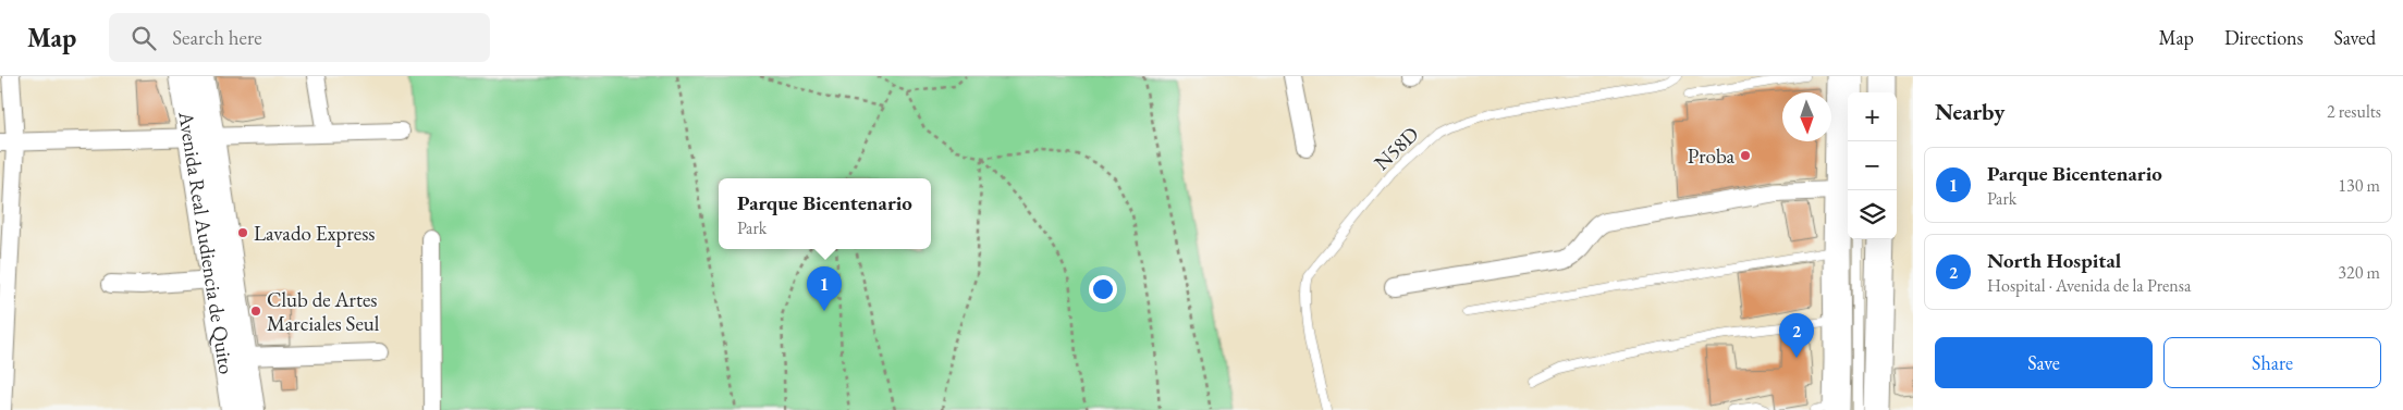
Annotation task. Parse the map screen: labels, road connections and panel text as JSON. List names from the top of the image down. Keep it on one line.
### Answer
{"streets":{"main road":["Avenida Real Audiencia de Quito"],"lane":["N58D"]},"places":["Proba","Lavado Express","Club de Artes Marciales Seul"],"north":"bottom","page":{"header":"Map","search":"Search here","nav":["Map","Directions","Saved"],"heading":["Nearby","2 results"],"map_buttons":["+","−"],"list":[{"mark":"1","name":"Parque Bicentenario","note":"Park","value":"130 m"},{"mark":"2","name":"North Hospital","note":"Hospital · Avenida de la Prensa","value":"320 m"}],"popup":["Parque Bicentenario","Park"],"pins":["1","2"],"buttons":["Save","Share"]}}
